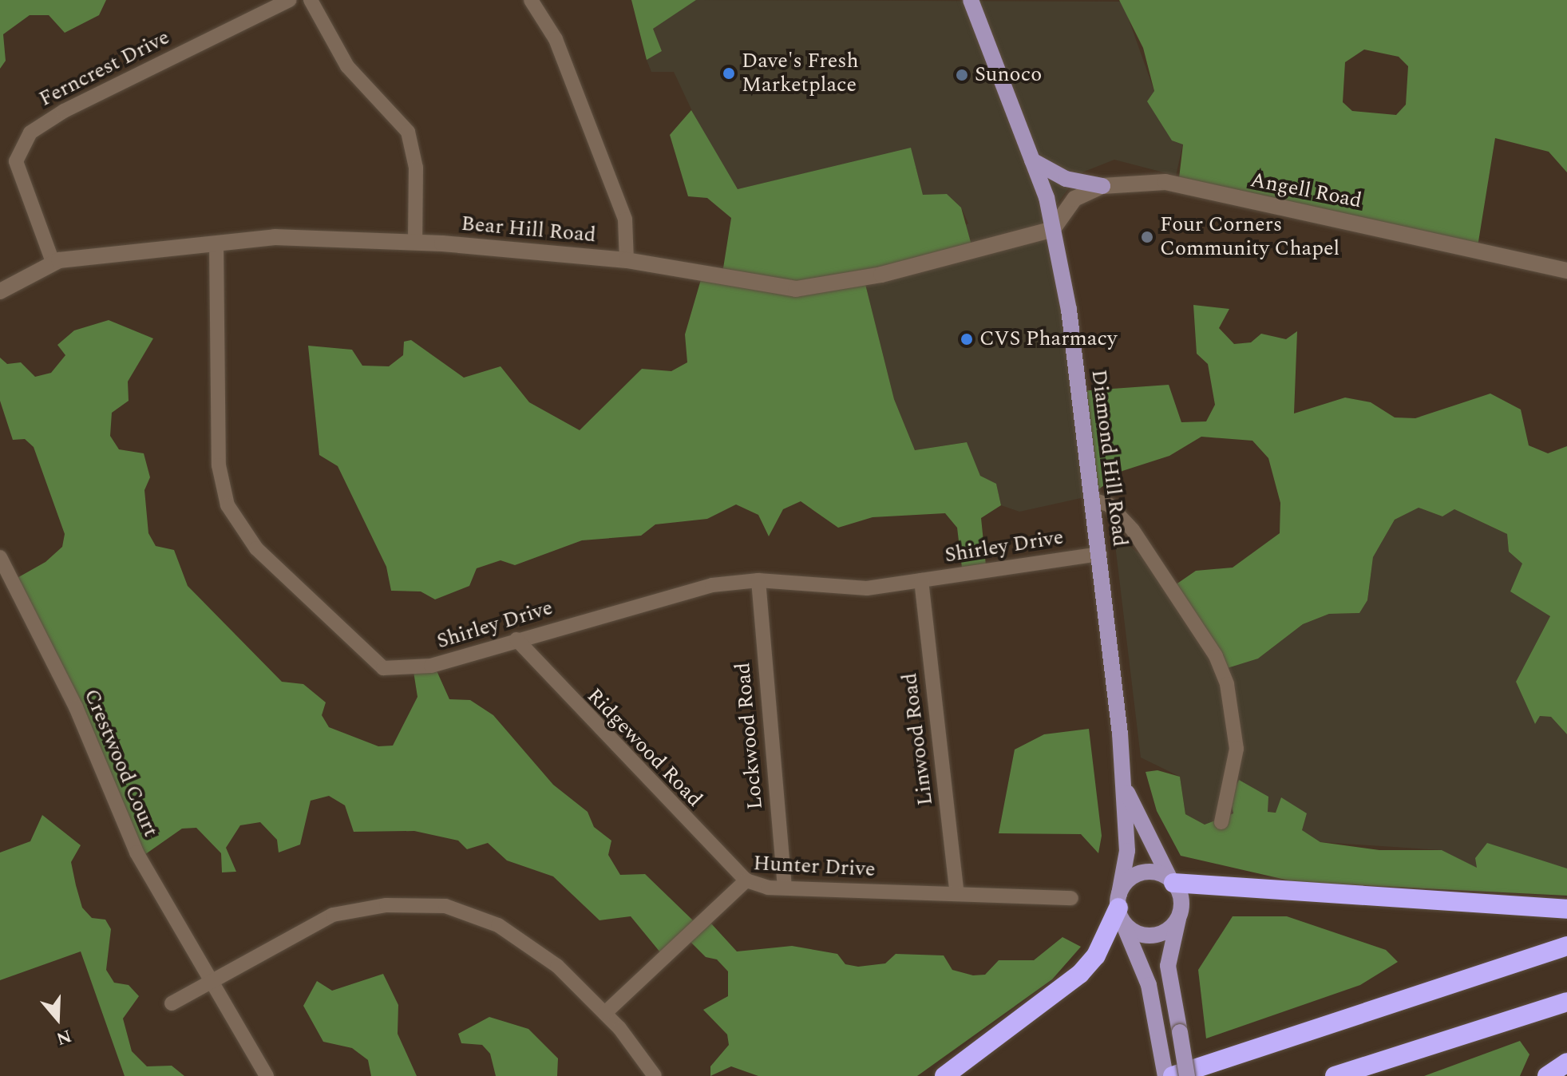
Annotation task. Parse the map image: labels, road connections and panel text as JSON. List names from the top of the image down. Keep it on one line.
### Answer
{"streets":{"main road":["Diamond Hill Road"],"street":["Ferncrest Drive","Angell Road","Bear Hill Road","Shirley Drive","Lockwood Road","Linwood Road","Ridgewood Road","Crestwood Court","Hunter Drive"]},"crossings":[["Ferncrest Drive","Bear Hill Road"],["Angell Road","Bear Hill Road"],["Angell Road","Diamond Hill Road"],["Bear Hill Road","Diamond Hill Road"],["Bear Hill Road","Shirley Drive"],["Diamond Hill Road","Shirley Drive"],["Shirley Drive","Lockwood Road"],["Shirley Drive","Linwood Road"],["Shirley Drive","Ridgewood Road"],["Lockwood Road","Hunter Drive"],["Linwood Road","Hunter Drive"],["Ridgewood Road","Hunter Drive"]],"places":["Dave's Fresh Marketplace","Sunoco","Four Corners Community Chapel","CVS Pharmacy"],"north":"bottom"}
